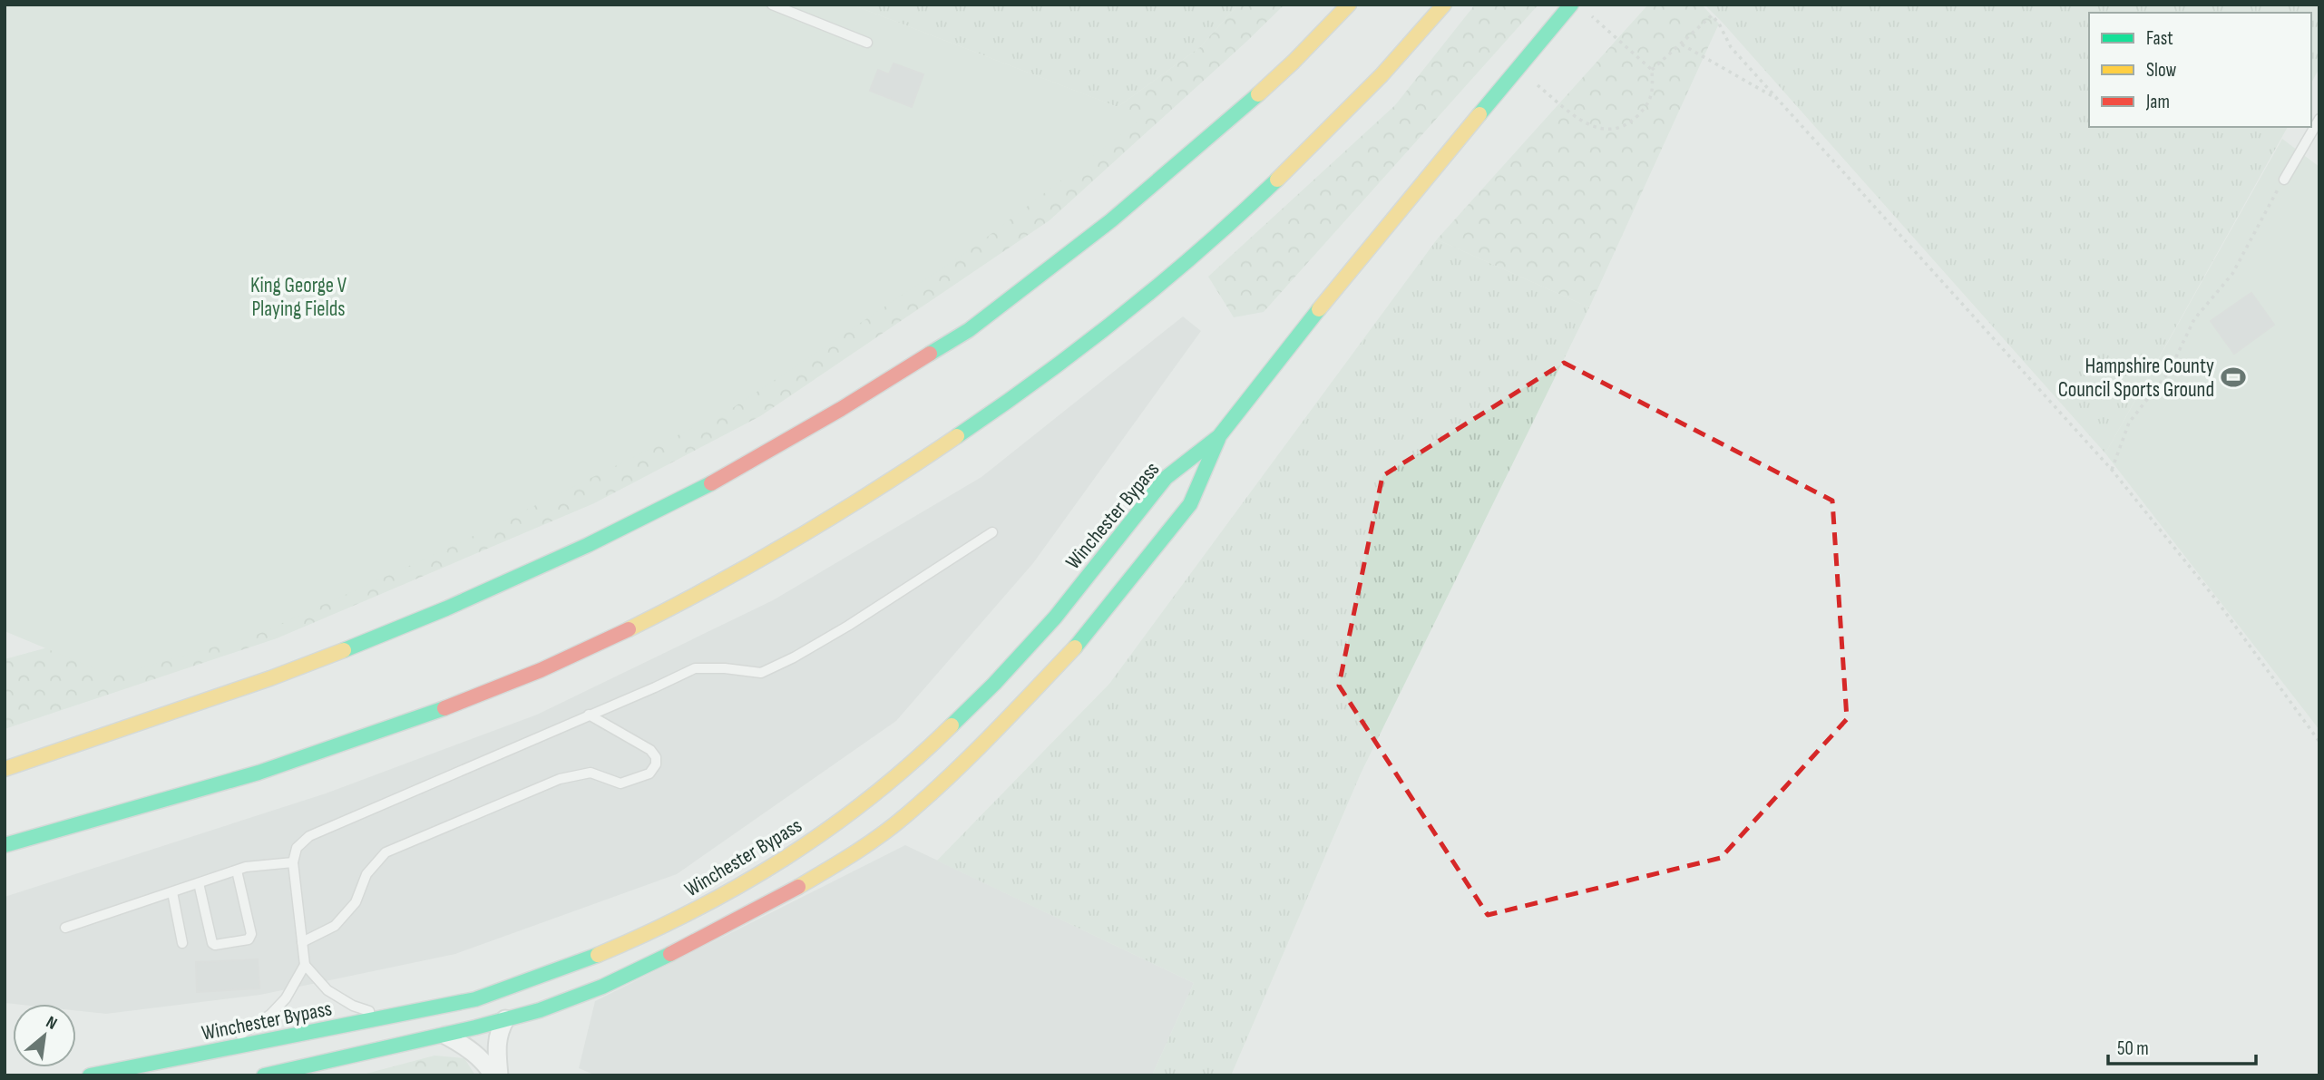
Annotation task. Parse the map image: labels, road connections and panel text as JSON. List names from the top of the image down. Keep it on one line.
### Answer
{"streets":{"highway":["Winchester Bypass"]},"parks":["King George V Playing Fields"],"places":{"sports":["Hampshire County Council Sports Ground"]},"legend":["Fast","Slow","Jam"],"scale_bar":"50 m","north":"top right"}
